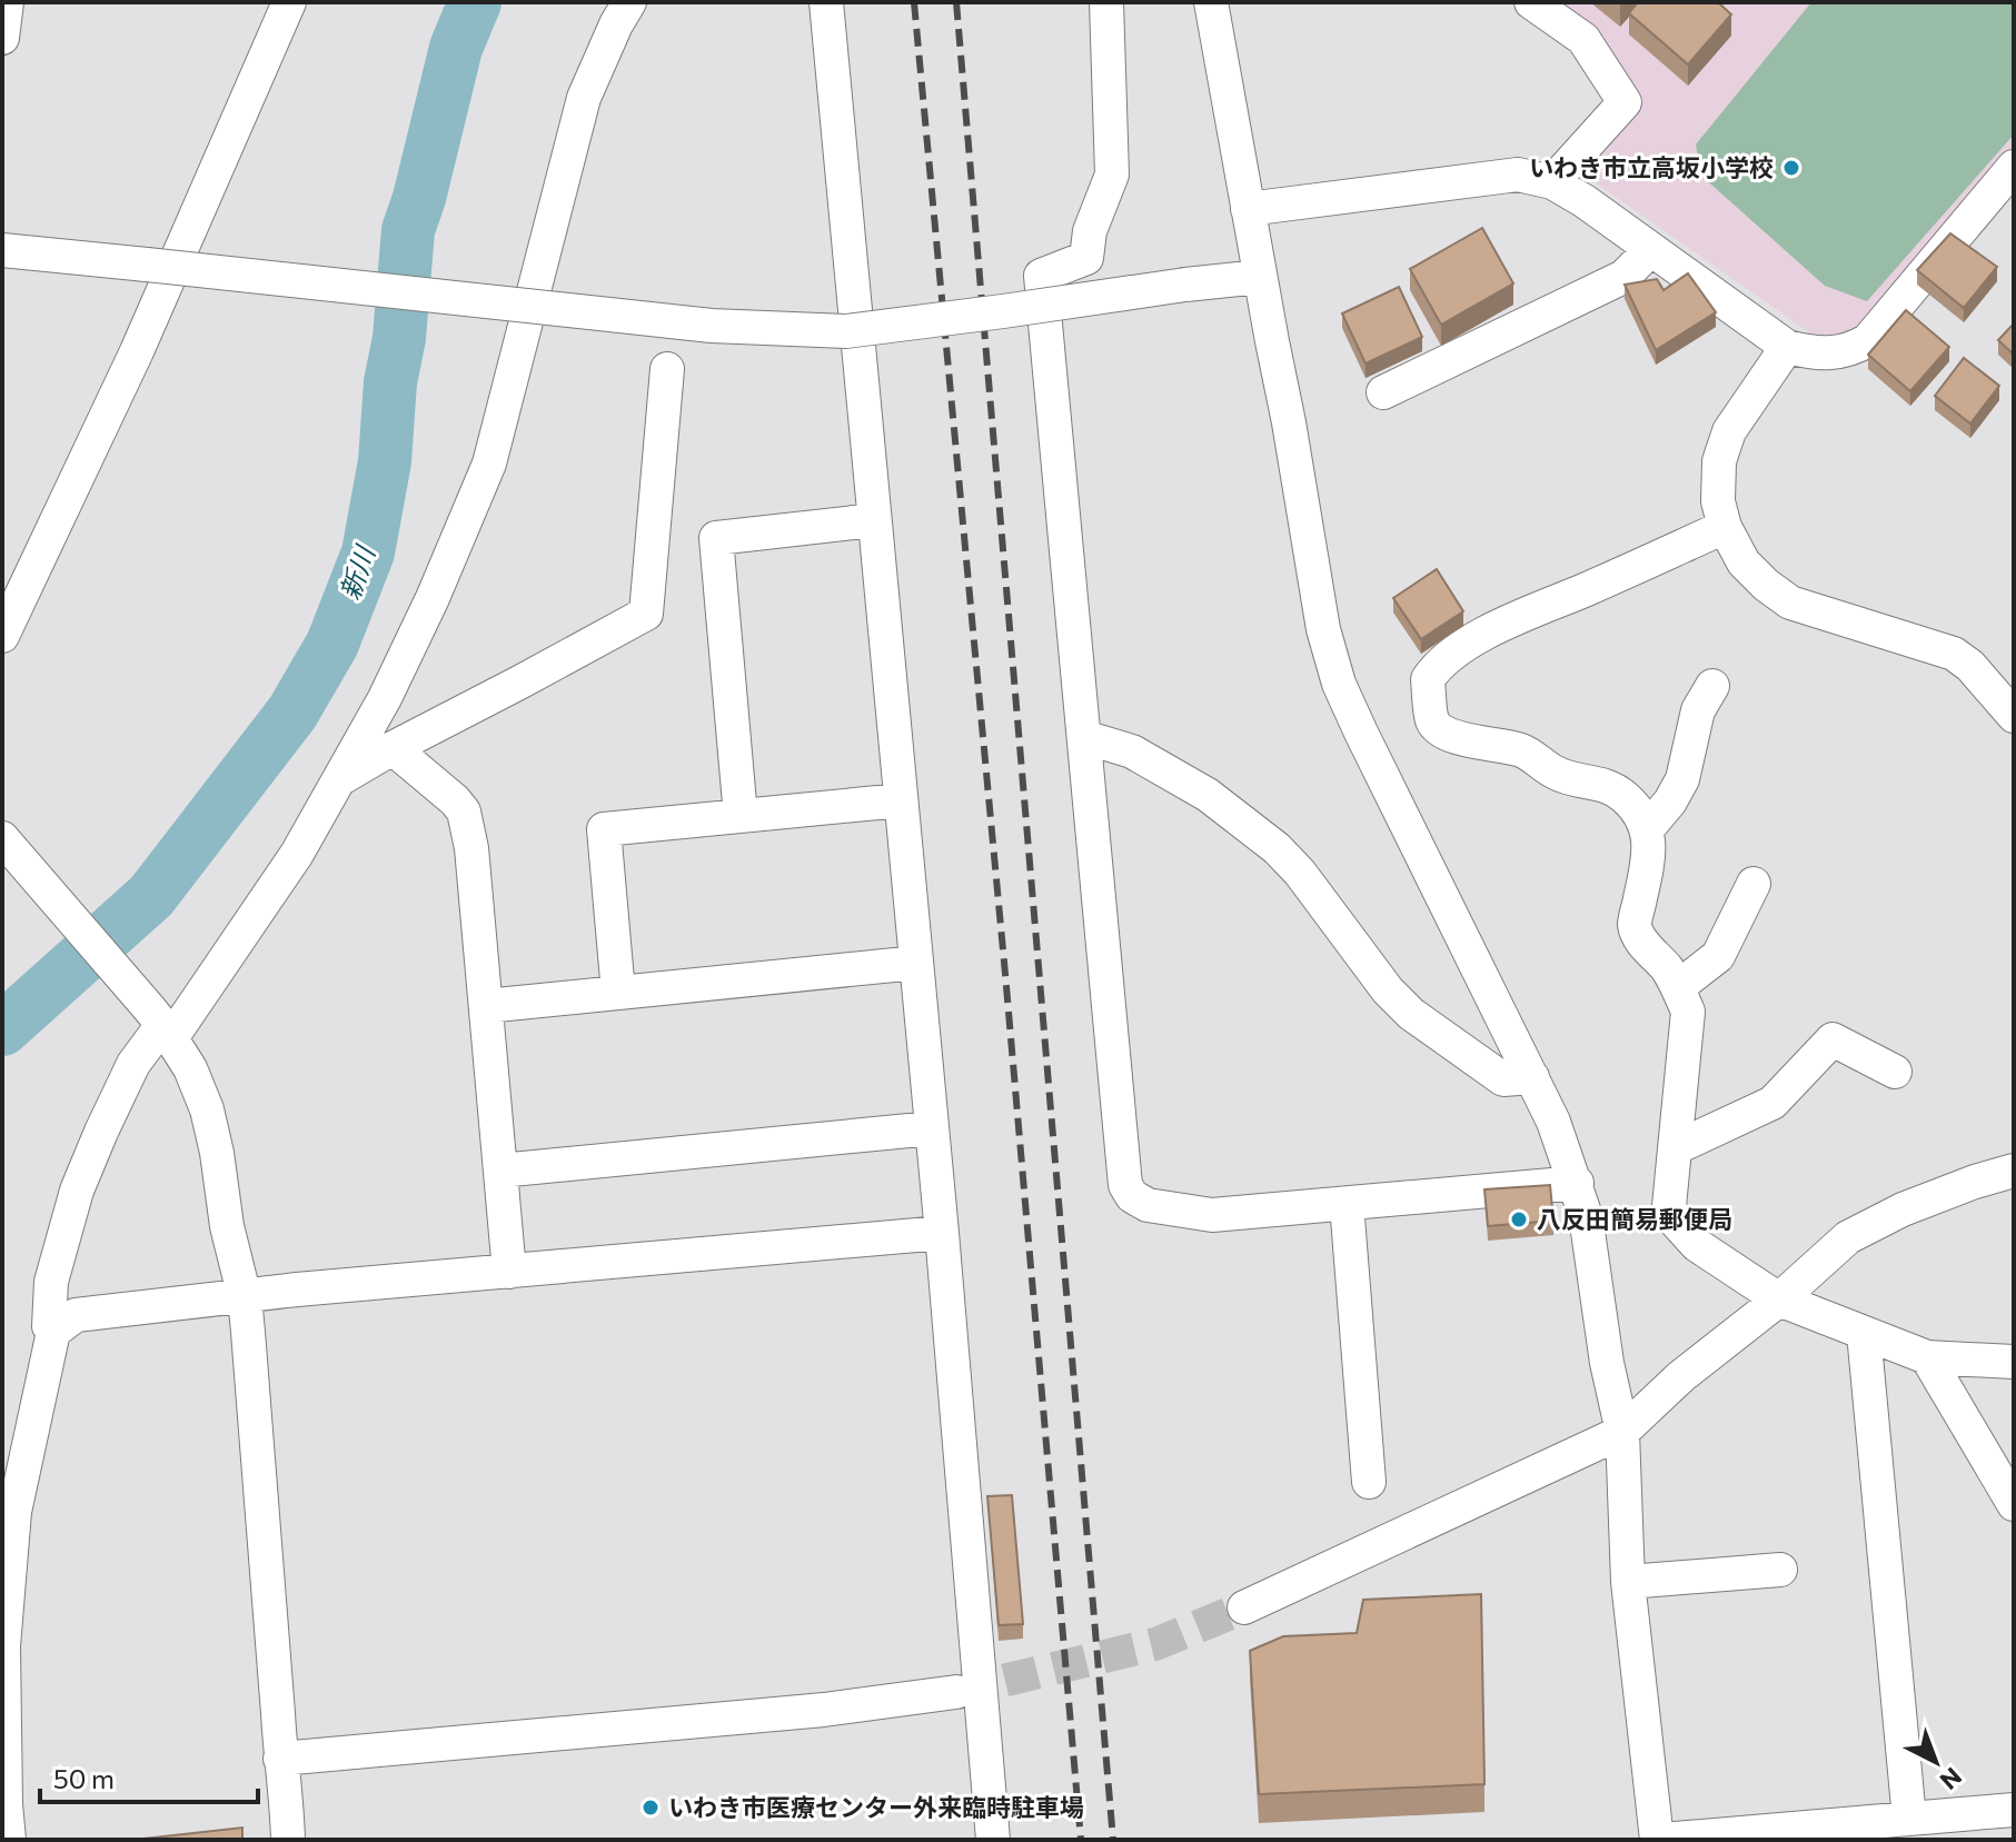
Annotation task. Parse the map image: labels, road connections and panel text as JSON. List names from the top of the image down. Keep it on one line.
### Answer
{"water":["新川"],"places":["いわき市立高坂小学校","八反田簡易郵便局","いわき市医療センター外来臨時駐車場"],"scale_bar":"50 m","north":"bottom right"}
